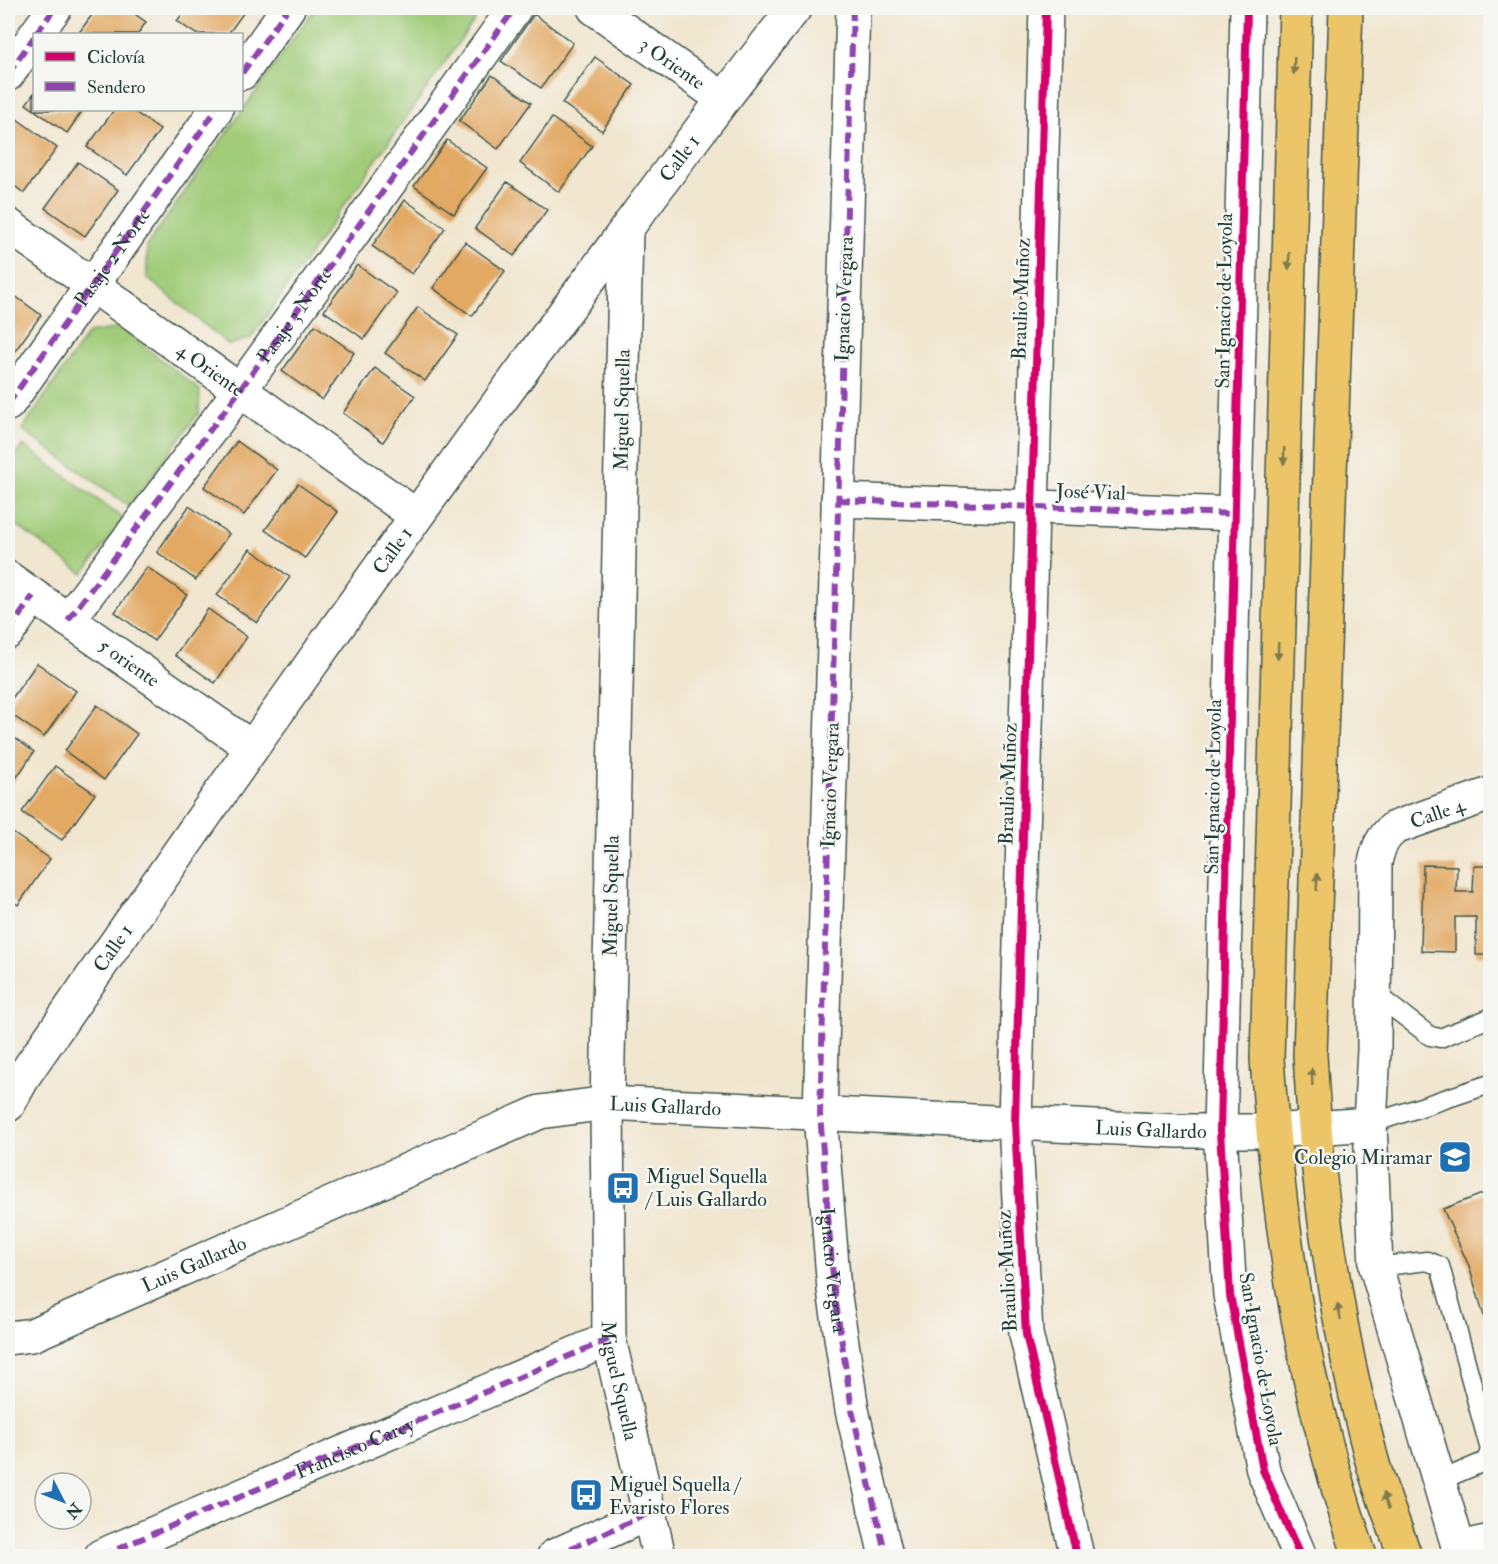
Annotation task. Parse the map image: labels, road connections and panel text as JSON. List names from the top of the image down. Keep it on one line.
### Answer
{"streets":{"street":["3 Oriente","Calle 1","Pasaje 2 Norte","Ignacio Vergara","Braulio Muñoz","San Ignacio de Loyola","Pasaje 3 Norte","4 Oriente","Miguel Squella","José Vial","5 oriente","Calle 4","Luis Gallardo","Francisco Carey"]},"crossings":[["3 Oriente","Calle 1"],["Calle 1","4 Oriente"],["Calle 1","Miguel Squella"],["Calle 1","5 oriente"],["Pasaje 2 Norte","4 Oriente"],["Ignacio Vergara","José Vial"],["Ignacio Vergara","Luis Gallardo"],["Braulio Muñoz","José Vial"],["Braulio Muñoz","Luis Gallardo"],["San Ignacio de Loyola","José Vial"],["San Ignacio de Loyola","Luis Gallardo"],["Pasaje 3 Norte","4 Oriente"],["Pasaje 3 Norte","5 oriente"],["Miguel Squella","Luis Gallardo"],["Miguel Squella","Francisco Carey"]],"places":{"school or university":["Colegio Miramar"],"bus stop":["Miguel Squella / Luis Gallardo","Miguel Squella / Evaristo Flores"]},"legend":["Ciclovía","Sendero"],"north":"bottom right"}
